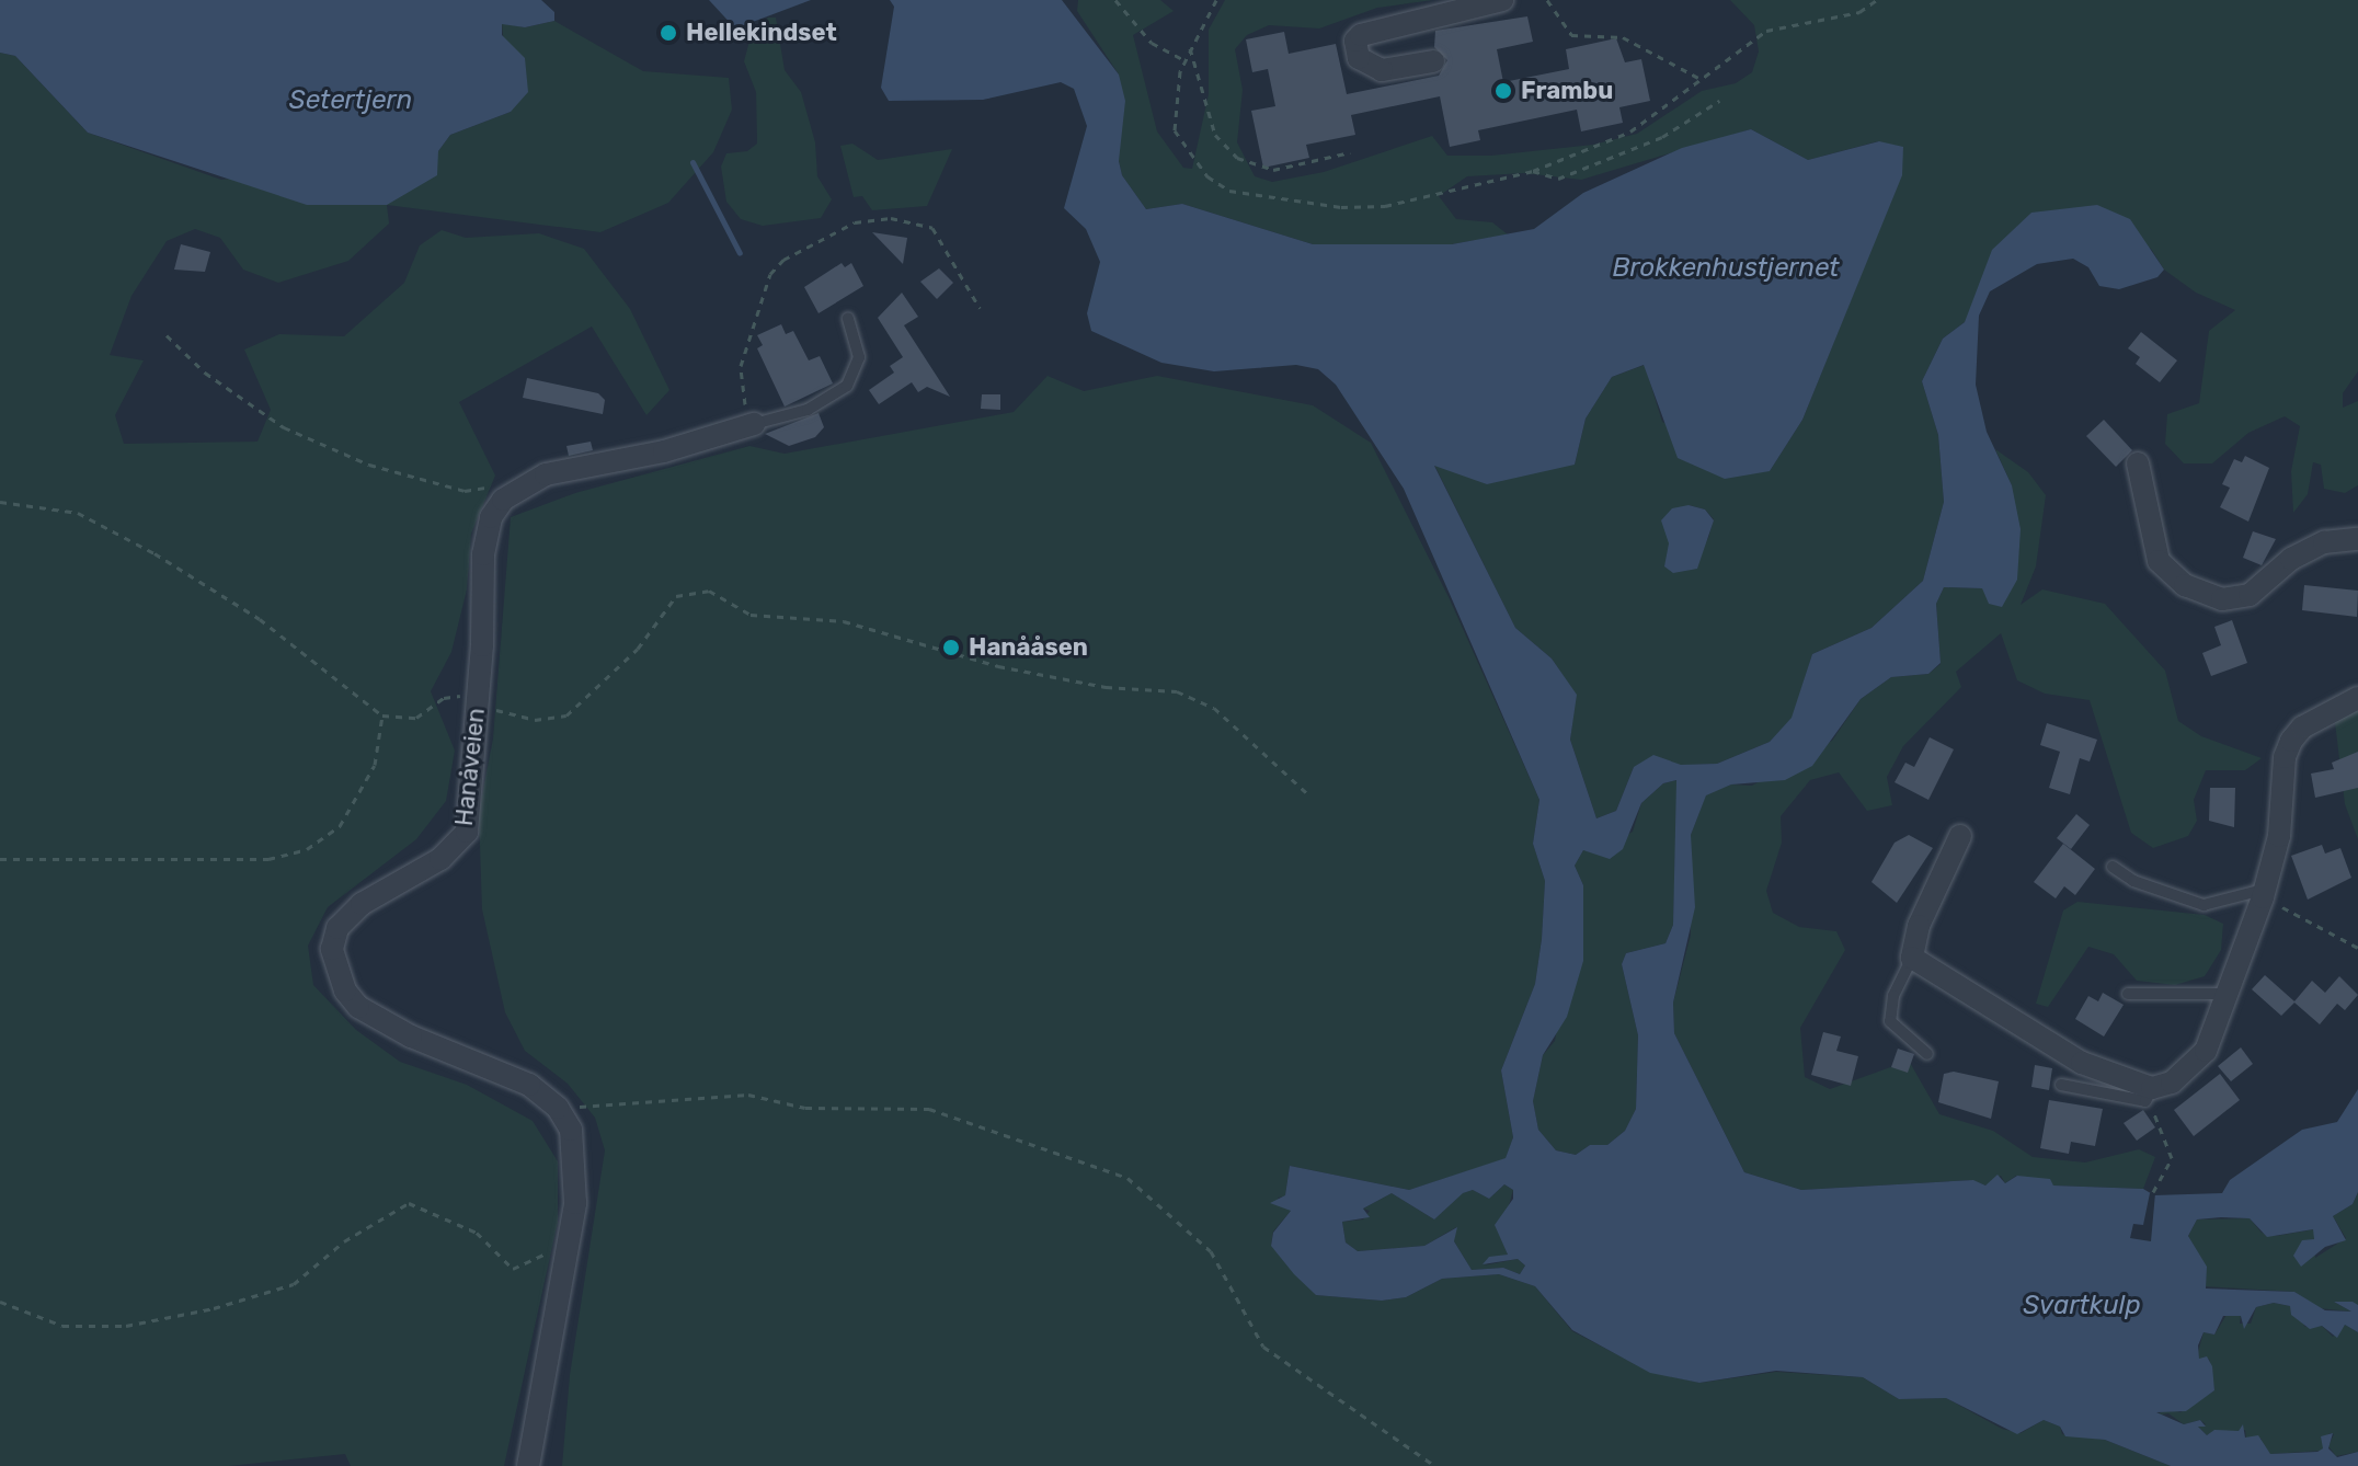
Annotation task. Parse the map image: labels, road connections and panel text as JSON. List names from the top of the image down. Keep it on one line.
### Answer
{"streets":{"street":["Hanåveien"]},"water":["Setertjern","Brokkenhustjernet","Svartkulp"],"places":["Hellekindset","Frambu","Hanååsen"]}
